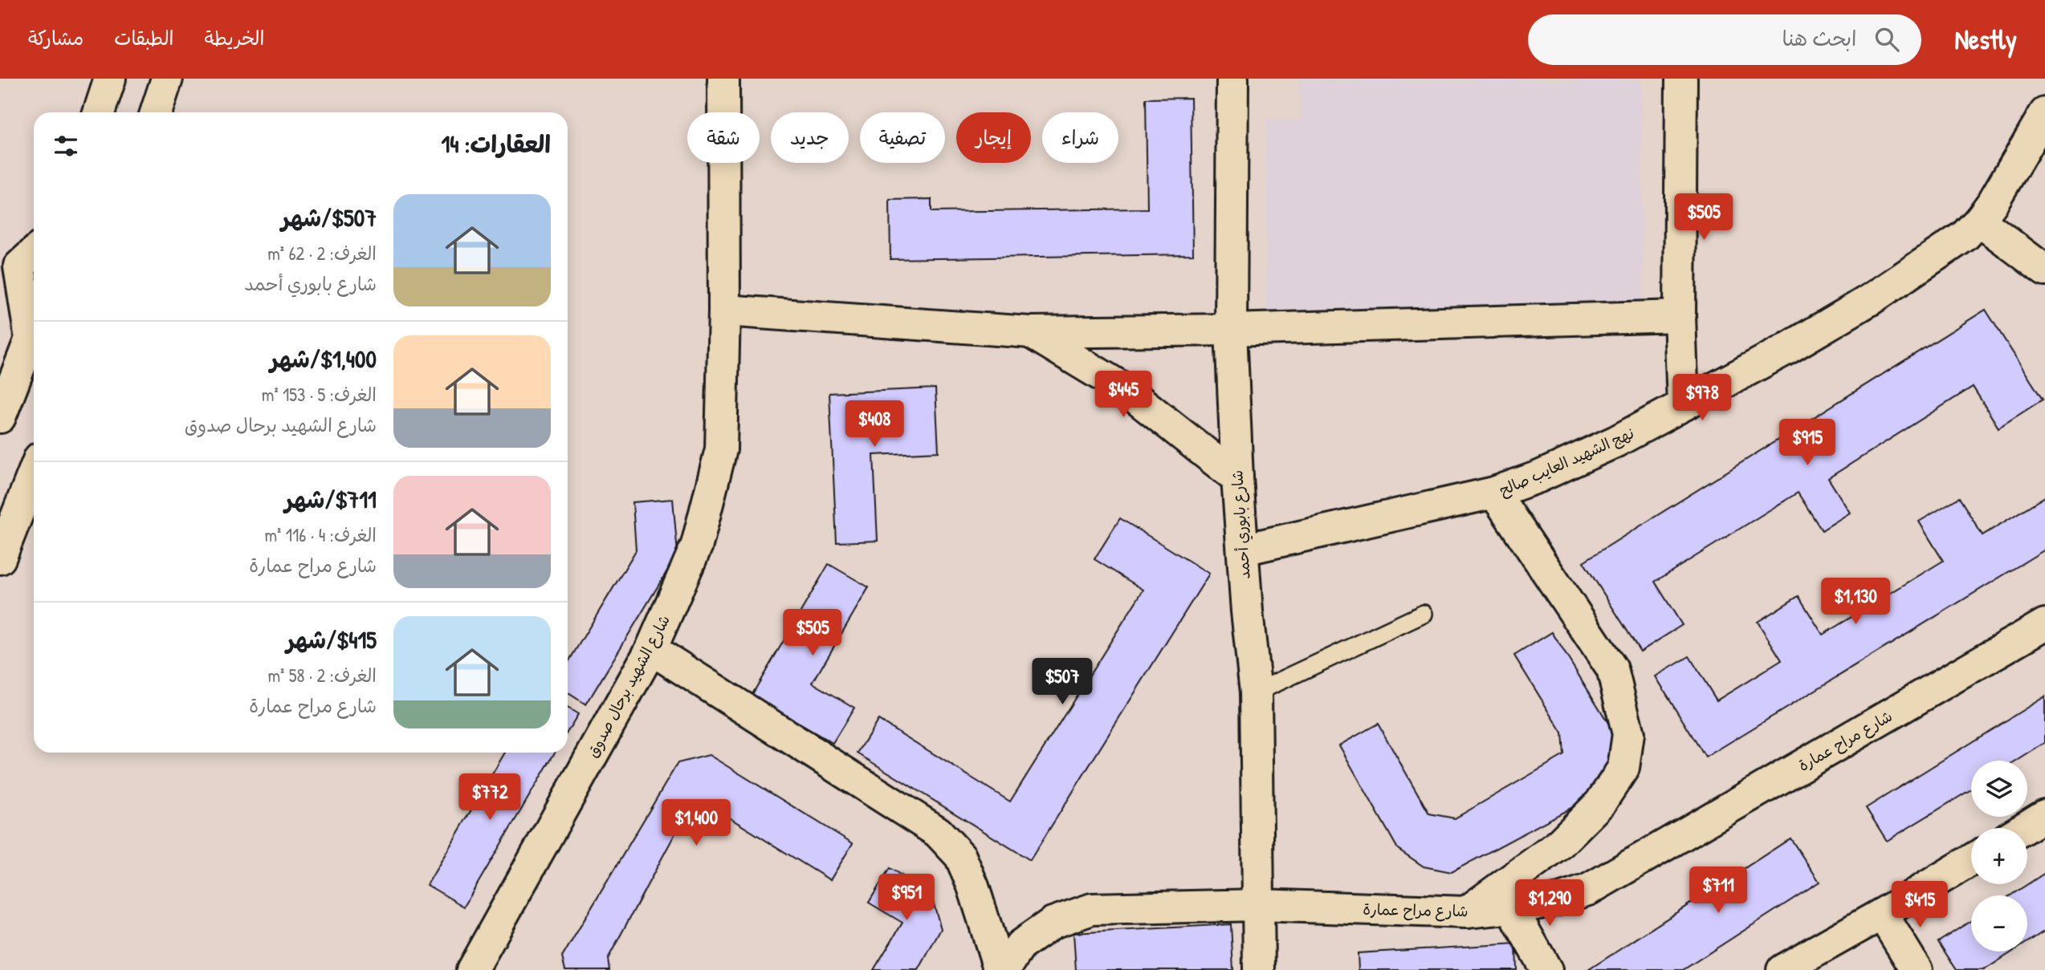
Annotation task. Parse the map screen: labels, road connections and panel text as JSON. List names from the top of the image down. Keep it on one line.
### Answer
{"streets":{"street":["نهج الشهيد العايب صالح","شارع بابوري أحمد","شارع الشهيد برحال صدوق","شارع مراح عمارة"]},"crossings":[["نهج الشهيد العايب صالح","شارع بابوري أحمد"],["شارع بابوري أحمد","شارع مراح عمارة"]],"page":{"header":"Nestly","search":"ابحث هنا","nav":["الخريطة","الطبقات","مشاركة"],"chip":["شراء","إيجار","تصفية","جديد","شقة"],"heading":"العقارات: 14","list":[{"name":"$507/شهر","note":"الغرف: 2 · 62 m² · شارع بابوري أحمد"},{"name":"$1,400/شهر","note":"الغرف: 5 · 153 m² · شارع الشهيد برحال صدوق"},{"name":"$711/شهر","note":"الغرف: 4 · 116 m² · شارع مراح عمارة"},{"name":"$415/شهر","note":"الغرف: 2 · 58 m² · شارع مراح عمارة"}],"price":["$505","$445","$978","$408","$915","$1,130","$505","$507","$772","$1,400","$711","$951","$1,290","$415"],"map_buttons":["+","−"]}}
